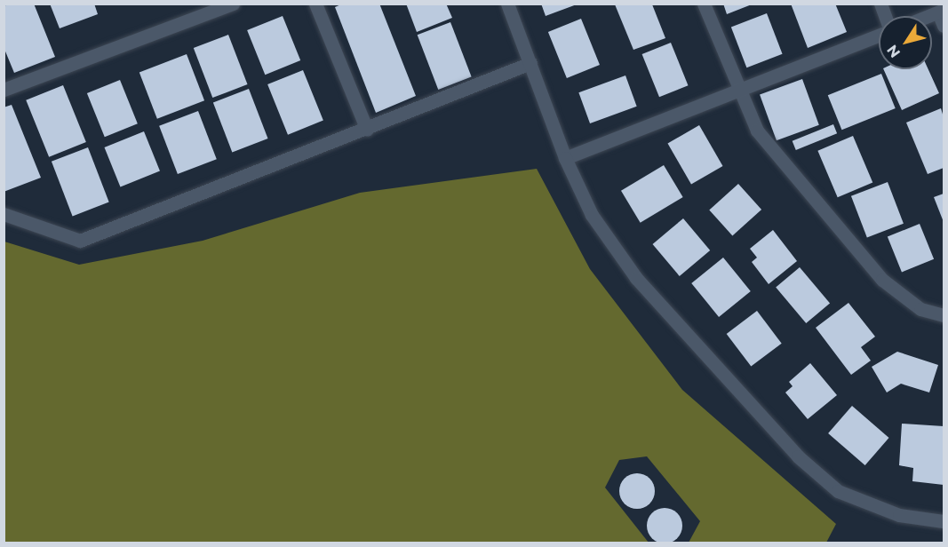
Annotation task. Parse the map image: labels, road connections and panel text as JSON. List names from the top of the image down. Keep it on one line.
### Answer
{"north":"bottom left"}
